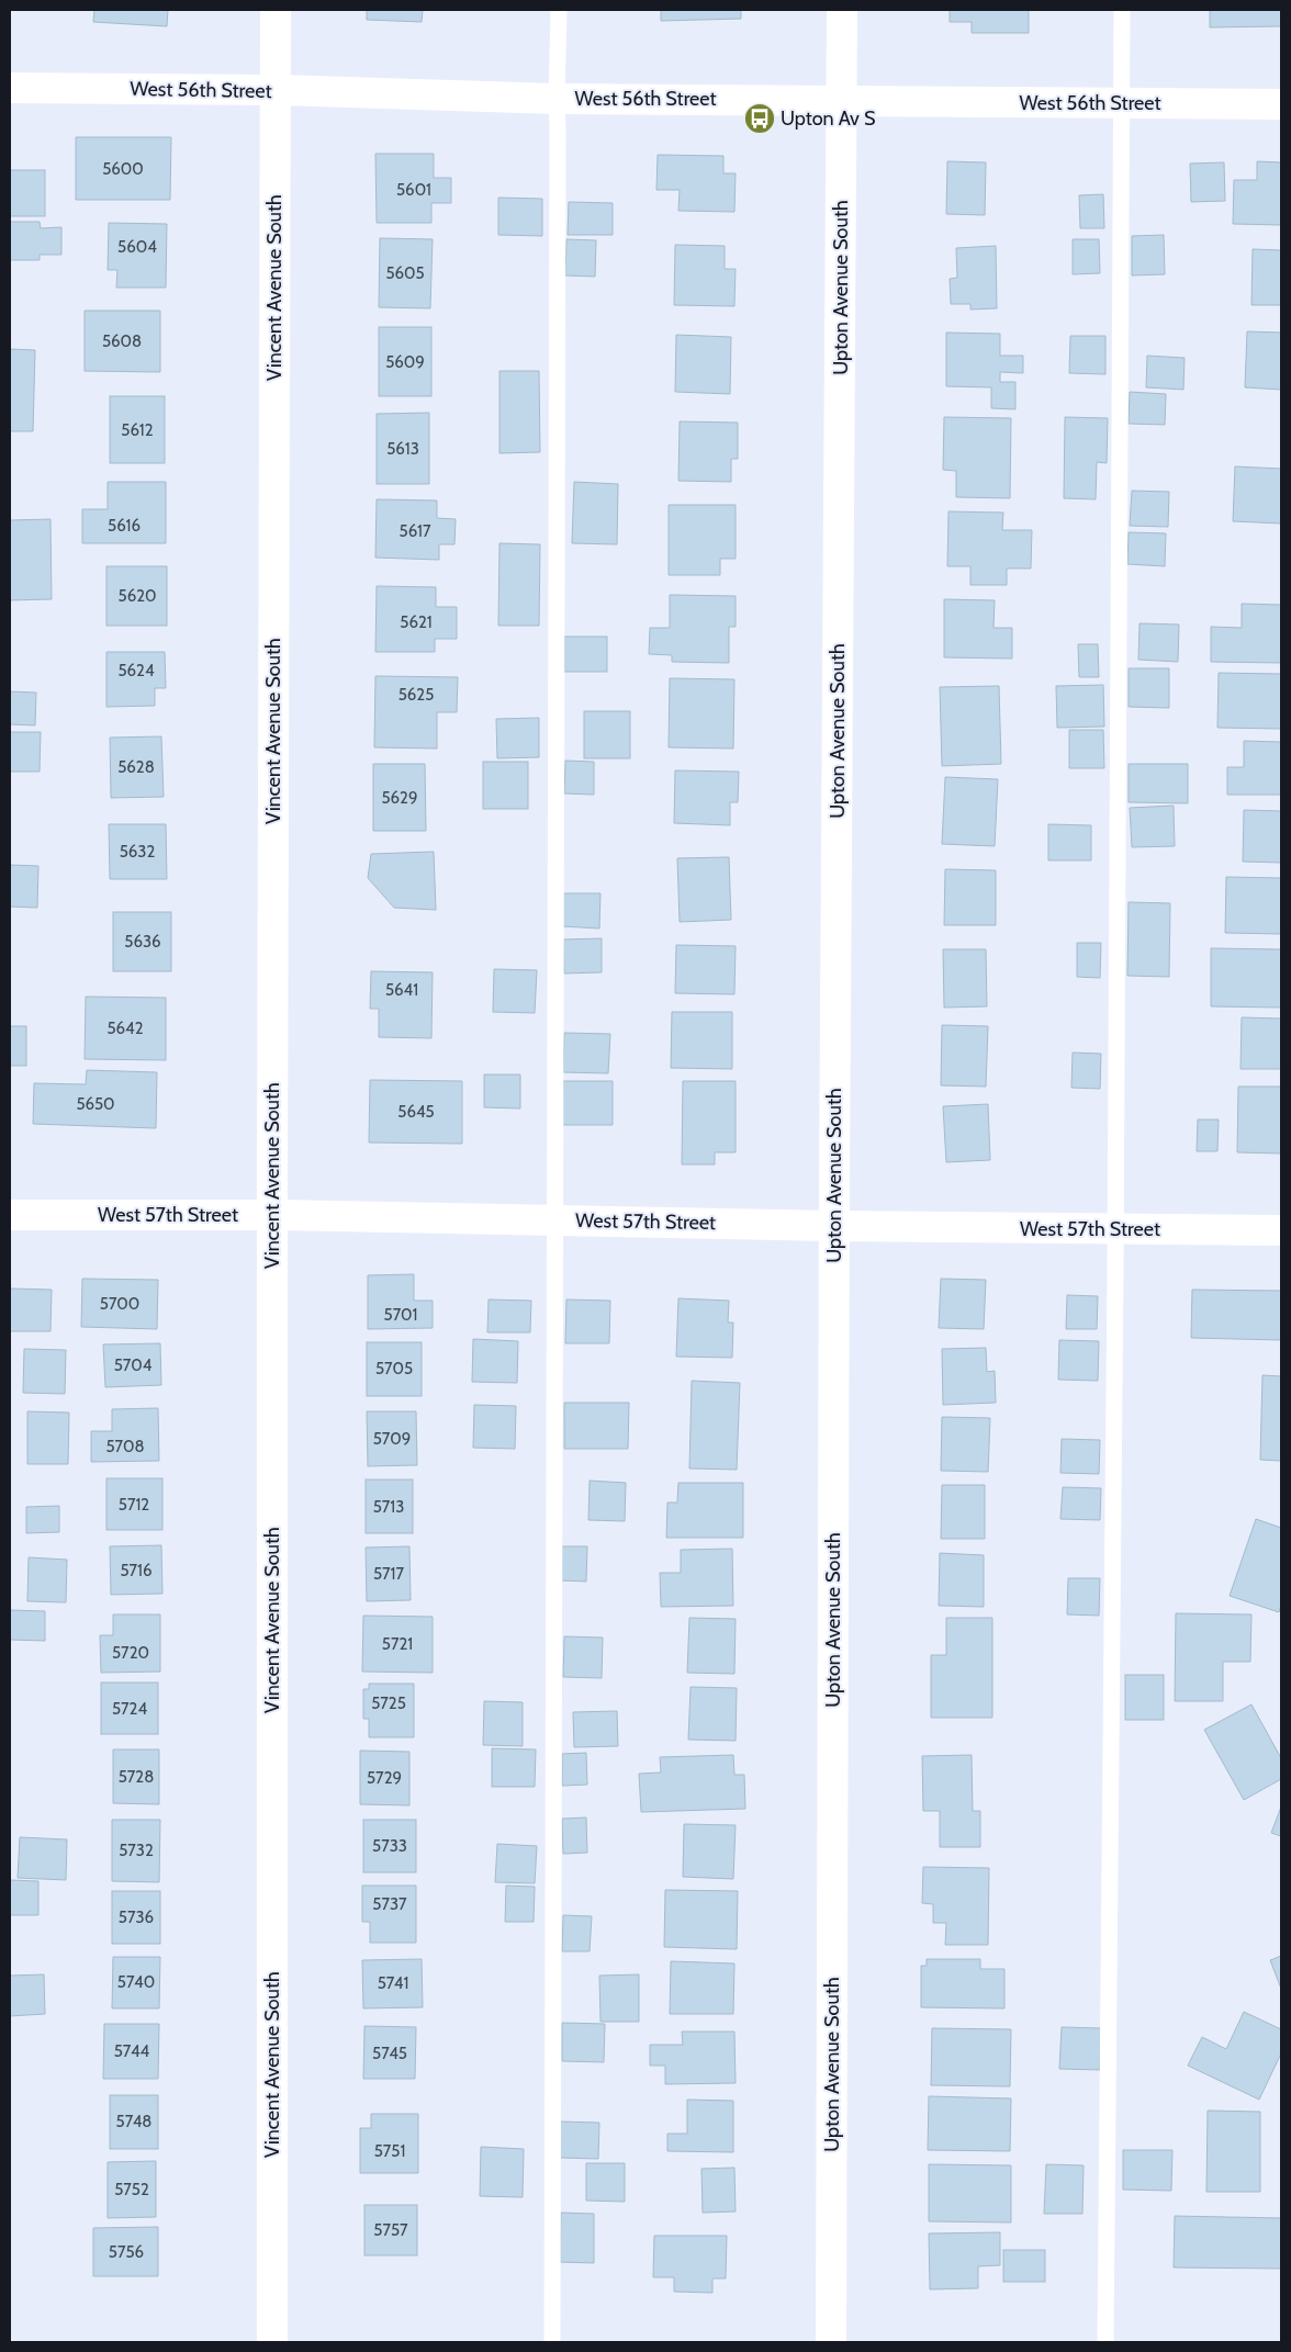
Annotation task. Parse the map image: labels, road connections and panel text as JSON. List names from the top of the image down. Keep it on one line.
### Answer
{"streets":{"street":["West 56th Street","Vincent Avenue South","Upton Avenue South","West 57th Street"]},"crossings":[["West 56th Street","Vincent Avenue South"],["West 56th Street","Upton Avenue South"],["Vincent Avenue South","West 57th Street"],["Upton Avenue South","West 57th Street"]],"places":{"bus stop":["Upton Av S"]},"house_numbers":["5600","5601","5604","5605","5608","5609","5612","5613","5616","5617","5620","5621","5624","5625","5628","5629","5632","5636","5641","5642","5650","5645","5700","5701","5704","5705","5709","5708","5712","5713","5716","5717","5721","5720","5725","5724","5728","5729","5733","5732","5737","5736","5740","5741","5744","5745","5748","5751","5752","5757","5756"]}
